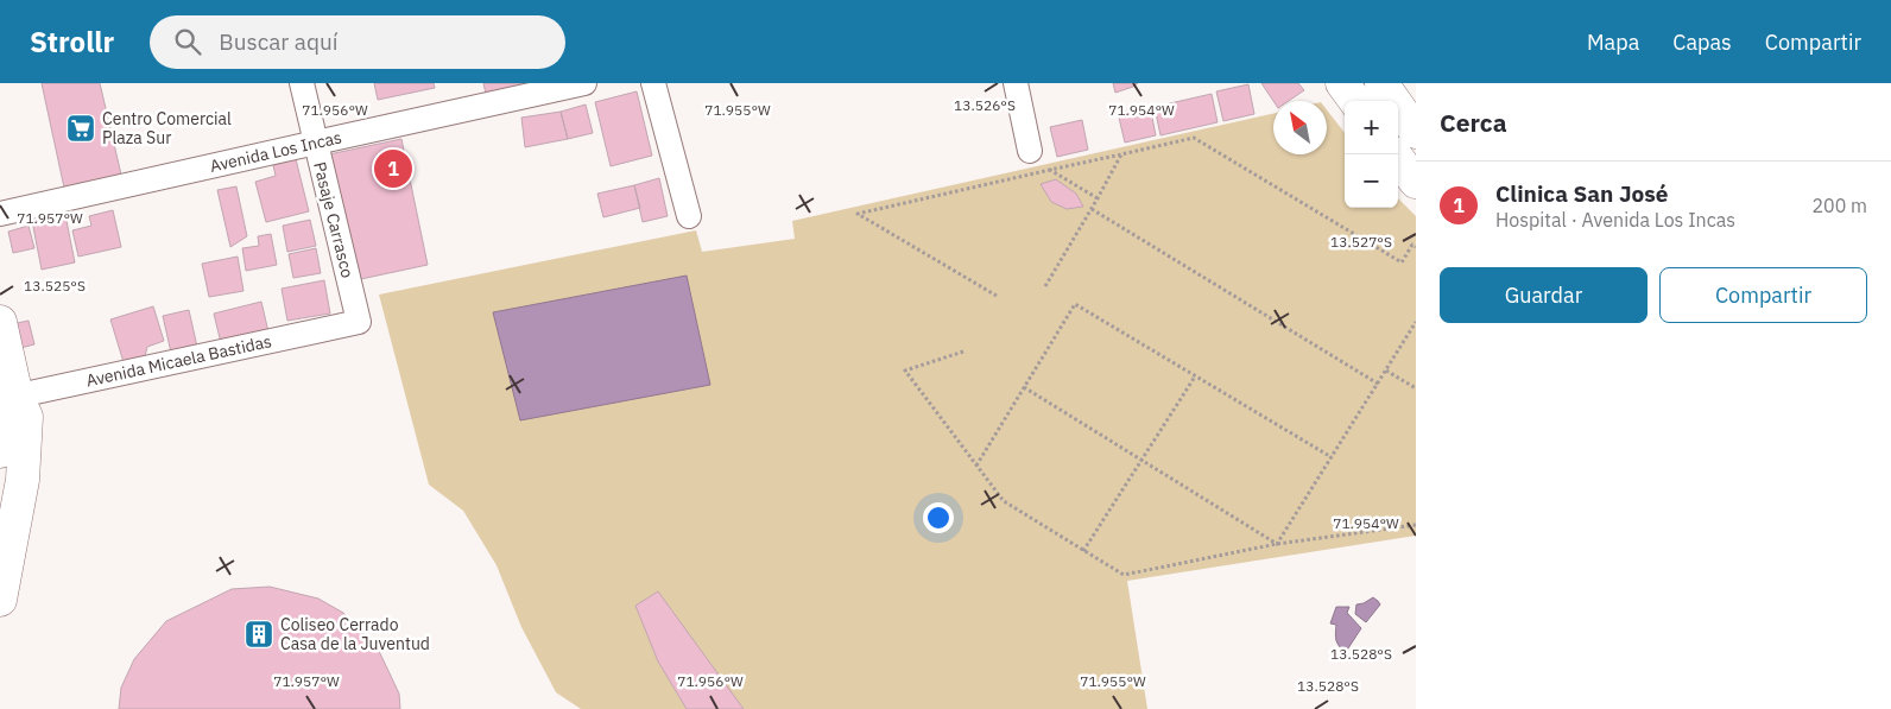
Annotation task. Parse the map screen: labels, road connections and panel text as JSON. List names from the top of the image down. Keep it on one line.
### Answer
{"streets":{"street":["Avenida Los Incas","Pasaje Carrasco","Avenida Micaela Bastidas"]},"crossings":[["Avenida Los Incas","Pasaje Carrasco"],["Pasaje Carrasco","Avenida Micaela Bastidas"]],"places":{"supermarket":["Centro Comercial Plaza Sur"],"building":["Coliseo Cerrado Casa de la Juventud"]},"north":"top left","page":{"header":"Strollr","search":"Buscar aquí","nav":["Mapa","Capas","Compartir"],"heading":"Cerca","map_buttons":["+","−"],"pins":"1","list":[{"mark":"1","name":"Clinica San José","note":"Hospital · Avenida Los Incas","value":"200 m"}],"buttons":["Guardar","Compartir"]},"coordinates":["13.526°S","71.956°W","71.955°W","71.954°W","71.957°W","13.527°S","13.525°S","13.528°S"]}
